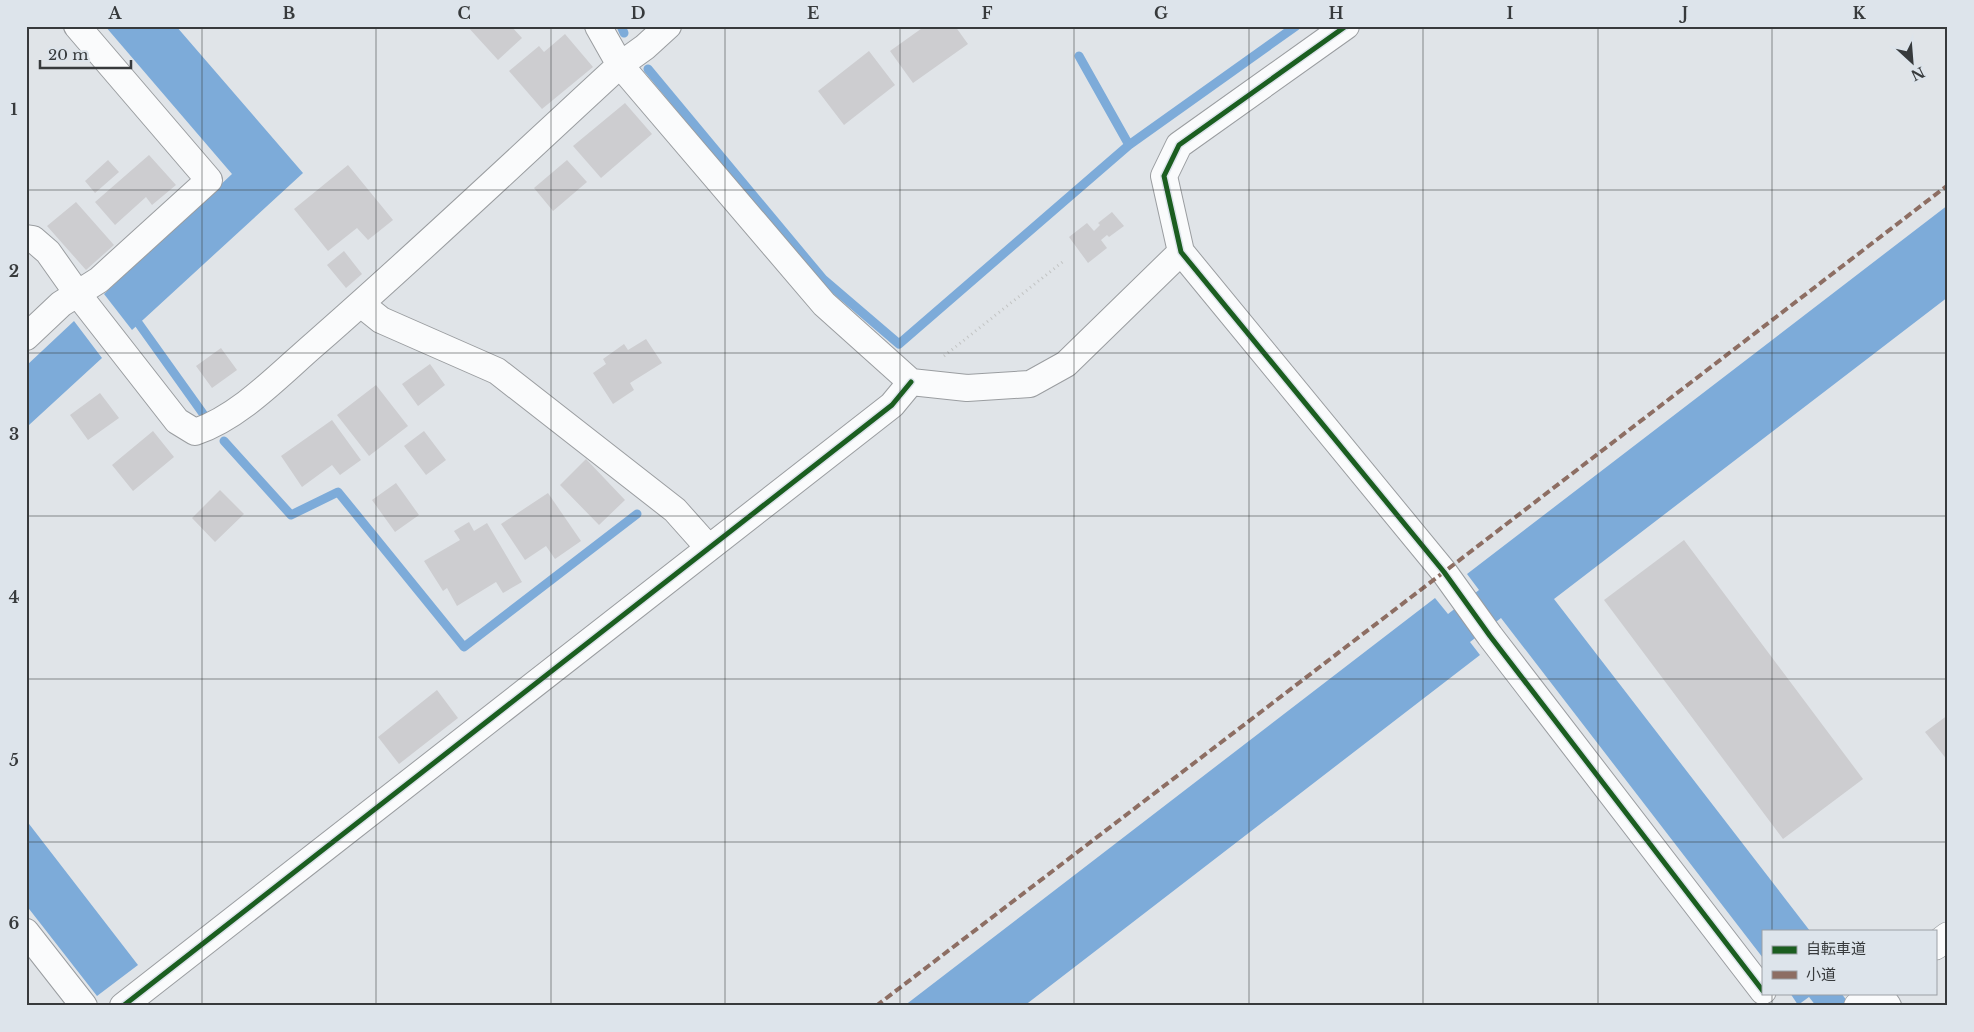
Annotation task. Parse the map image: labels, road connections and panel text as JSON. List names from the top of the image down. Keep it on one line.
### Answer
{"legend":["自転車道","小道"],"scale_bar":"20 m","north":"bottom right","grid":{"columns":["A","B","C","D","E","F","G","H","I","J","K"],"rows":["1","2","3","4","5","6"]}}
